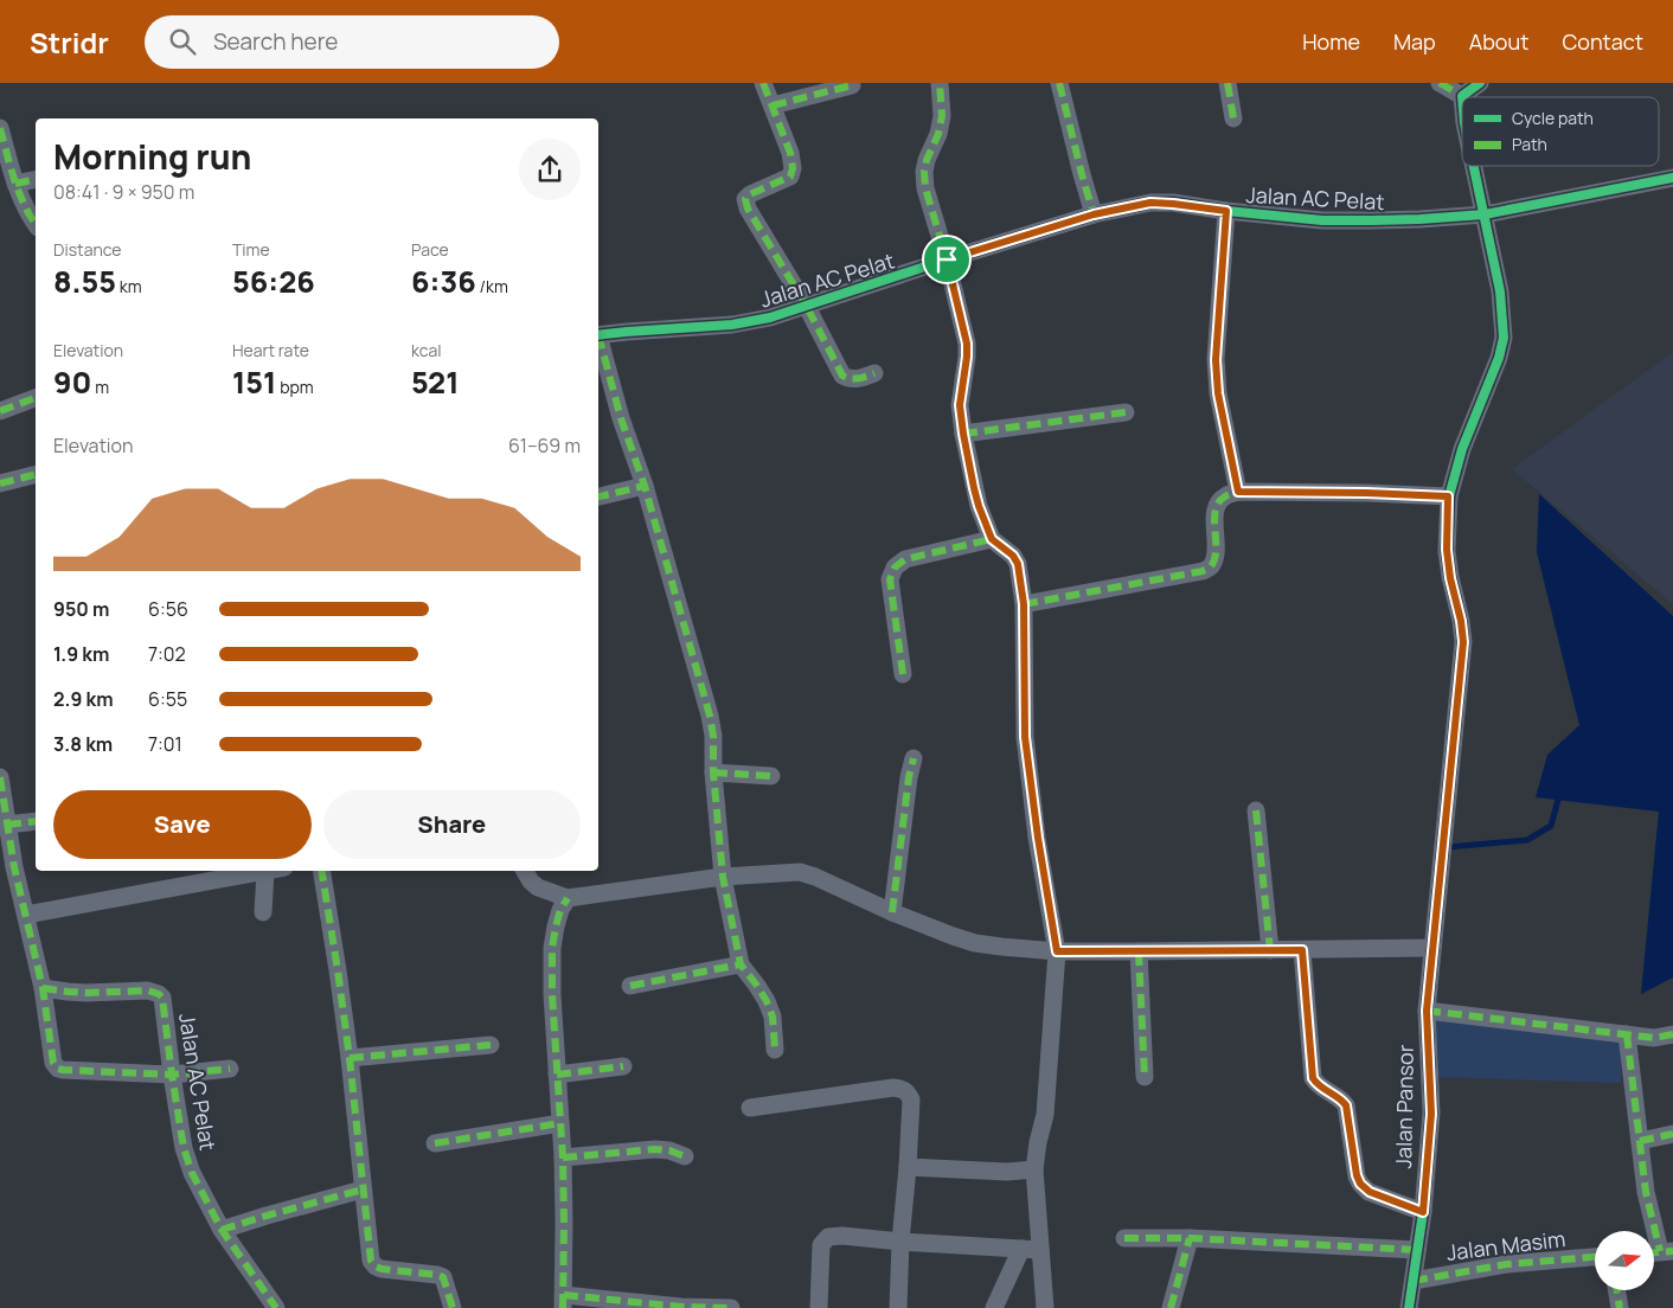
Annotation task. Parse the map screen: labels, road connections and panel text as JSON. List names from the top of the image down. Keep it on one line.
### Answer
{"streets":{"street":["Jalan AC Pelat","Jalan Pansor","Jalan Masim"]},"crossings":[["Jalan AC Pelat","Jalan Pansor"],["Jalan Pansor","Jalan Masim"]],"legend":["Cycle path","Path"],"north":"right","page":{"header":"Stridr","search":"Search here","nav":["Home","Map","About","Contact"],"heading":["Morning run","08:41 · 9 × 950 m"],"stats":[["Distance","8.55 km"],["Time","56:26"],["Pace","6:36 /km"],["Elevation","90 m"],["Heart rate","151 bpm"],["kcal","521"]],"chart":["Elevation","61–69 m"],"list":[{"name":"950 m","note":"6:56"},{"name":"1.9 km","note":"7:02"},{"name":"2.9 km","note":"6:55"},{"name":"3.8 km","note":"7:01"}],"buttons":["Save","Share"]}}
